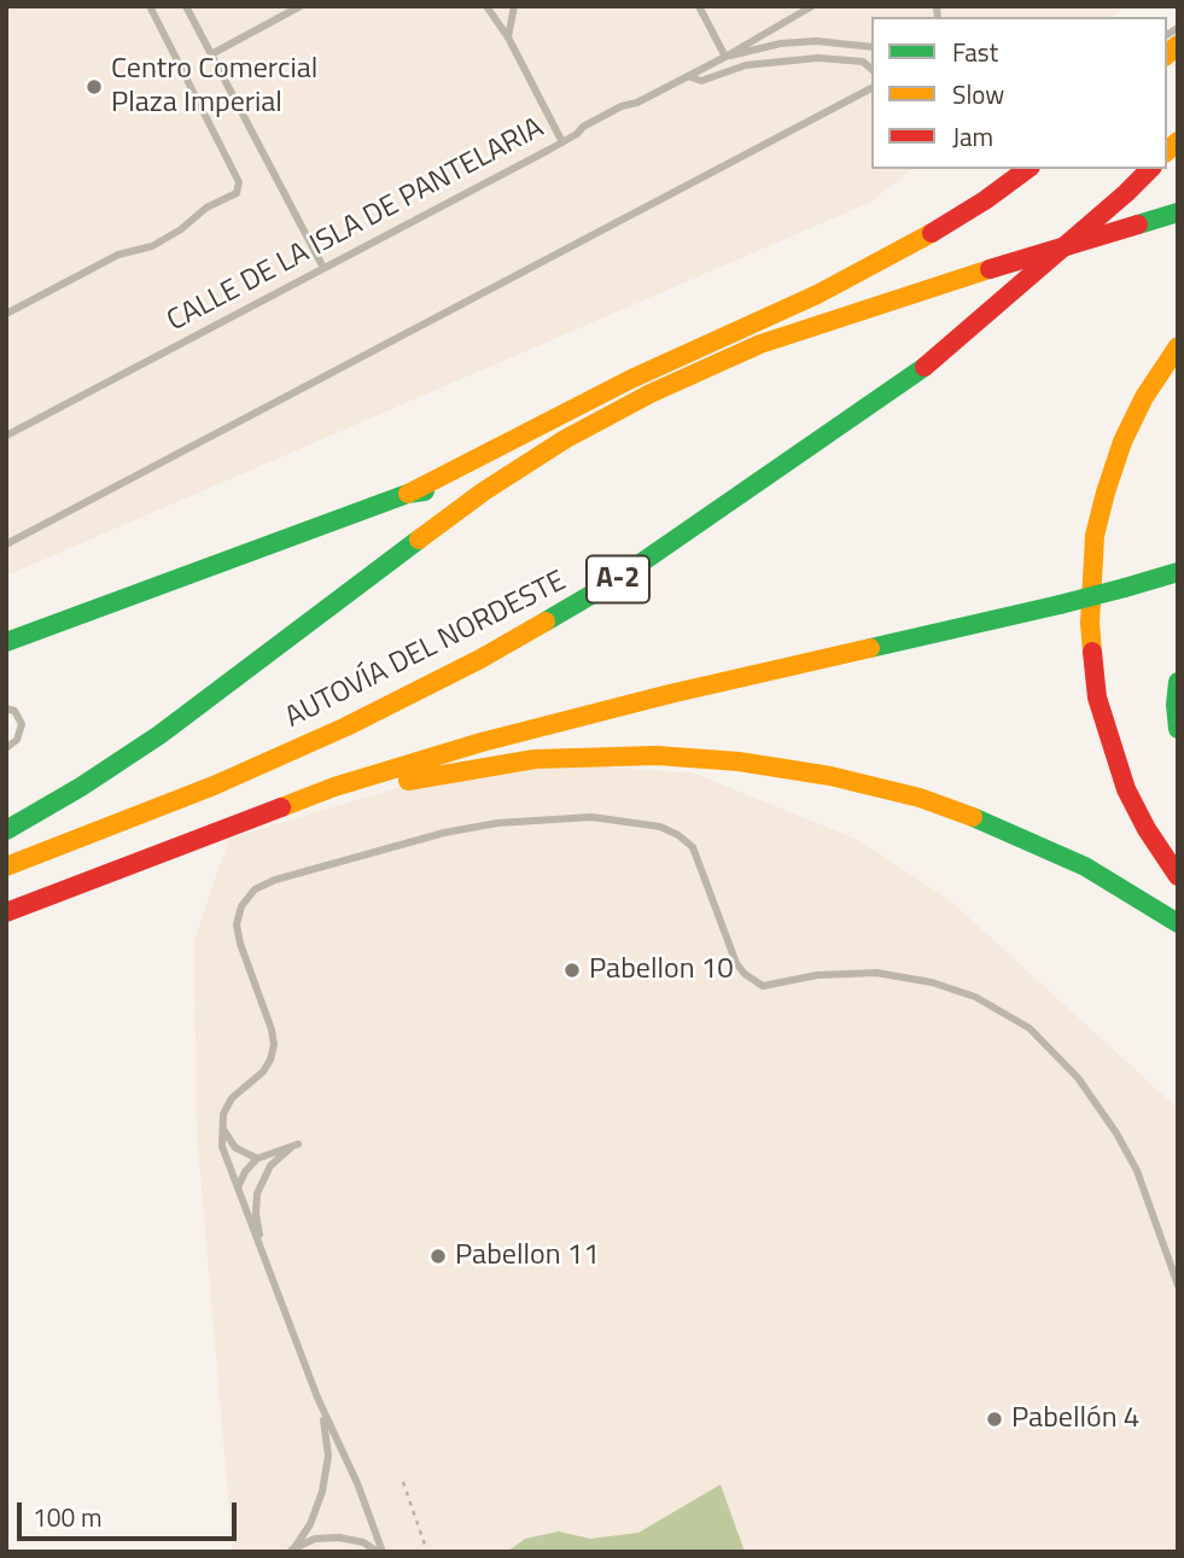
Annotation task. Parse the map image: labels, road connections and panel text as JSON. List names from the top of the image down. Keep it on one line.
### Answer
{"streets":{"main road":["A-2","AUTOVÍA DEL NORDESTE"],"lane":["CALLE DE LA ISLA DE PANTELARIA"]},"places":["Centro Comercial Plaza Imperial","Pabellon 10","Pabellon 11","Pabellón 4"],"legend":["Fast","Slow","Jam"],"scale_bar":"100 m"}
